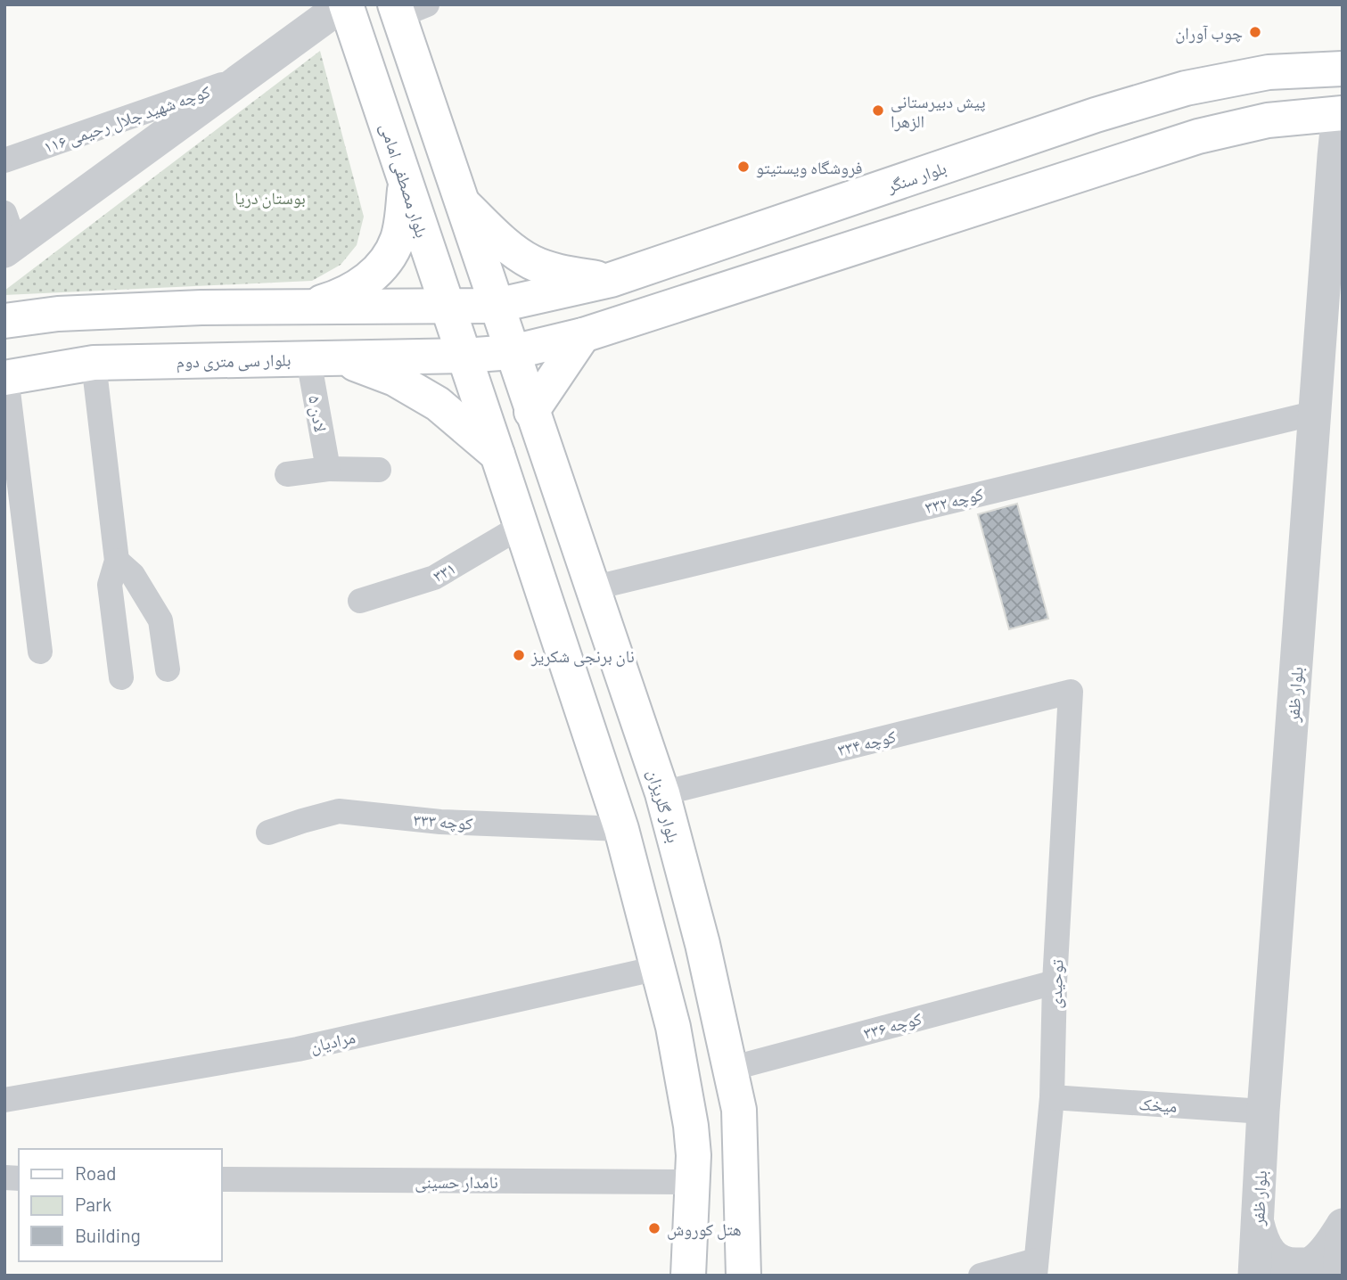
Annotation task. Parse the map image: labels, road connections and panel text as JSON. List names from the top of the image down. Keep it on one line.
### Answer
{"streets":{"main road":["بلوار سنگر","بلوار مصطفی امامی","بلوار سی متری دوم","بلوار گلریزان"],"street":["کوچه شهید جلال رحیمی ۱۱۶","لادن ۵","کوچه ۳۳۲","۳۳۱","بلوار ظفر","کوچه ۳۳۴","کوچه ۳۳۳","توحیدی","کوچه ۳۳۶","مرادیان","میخک","نامدار حسینی"]},"crossings":[["بلوار سنگر","بلوار مصطفی امامی"],["بلوار مصطفی امامی","بلوار سی متری دوم"],["بلوار سی متری دوم","لادن ۵"],["بلوار سی متری دوم","بلوار گلریزان"],["کوچه ۳۳۲","بلوار ظفر"],["کوچه ۳۳۲","بلوار گلریزان"],["بلوار ظفر","میخک"],["کوچه ۳۳۴","بلوار گلریزان"],["کوچه ۳۳۴","توحیدی"],["بلوار گلریزان","کوچه ۳۳۶"],["توحیدی","کوچه ۳۳۶"],["توحیدی","میخک"]],"parks":["بوستان دریا"],"places":["چوب آوران","پیش دبیرستانی الزهرا","فروشگاه ویستیتو","نان برنجی شکریز","هتل کوروش"],"legend":["Road","Park","Building"]}
